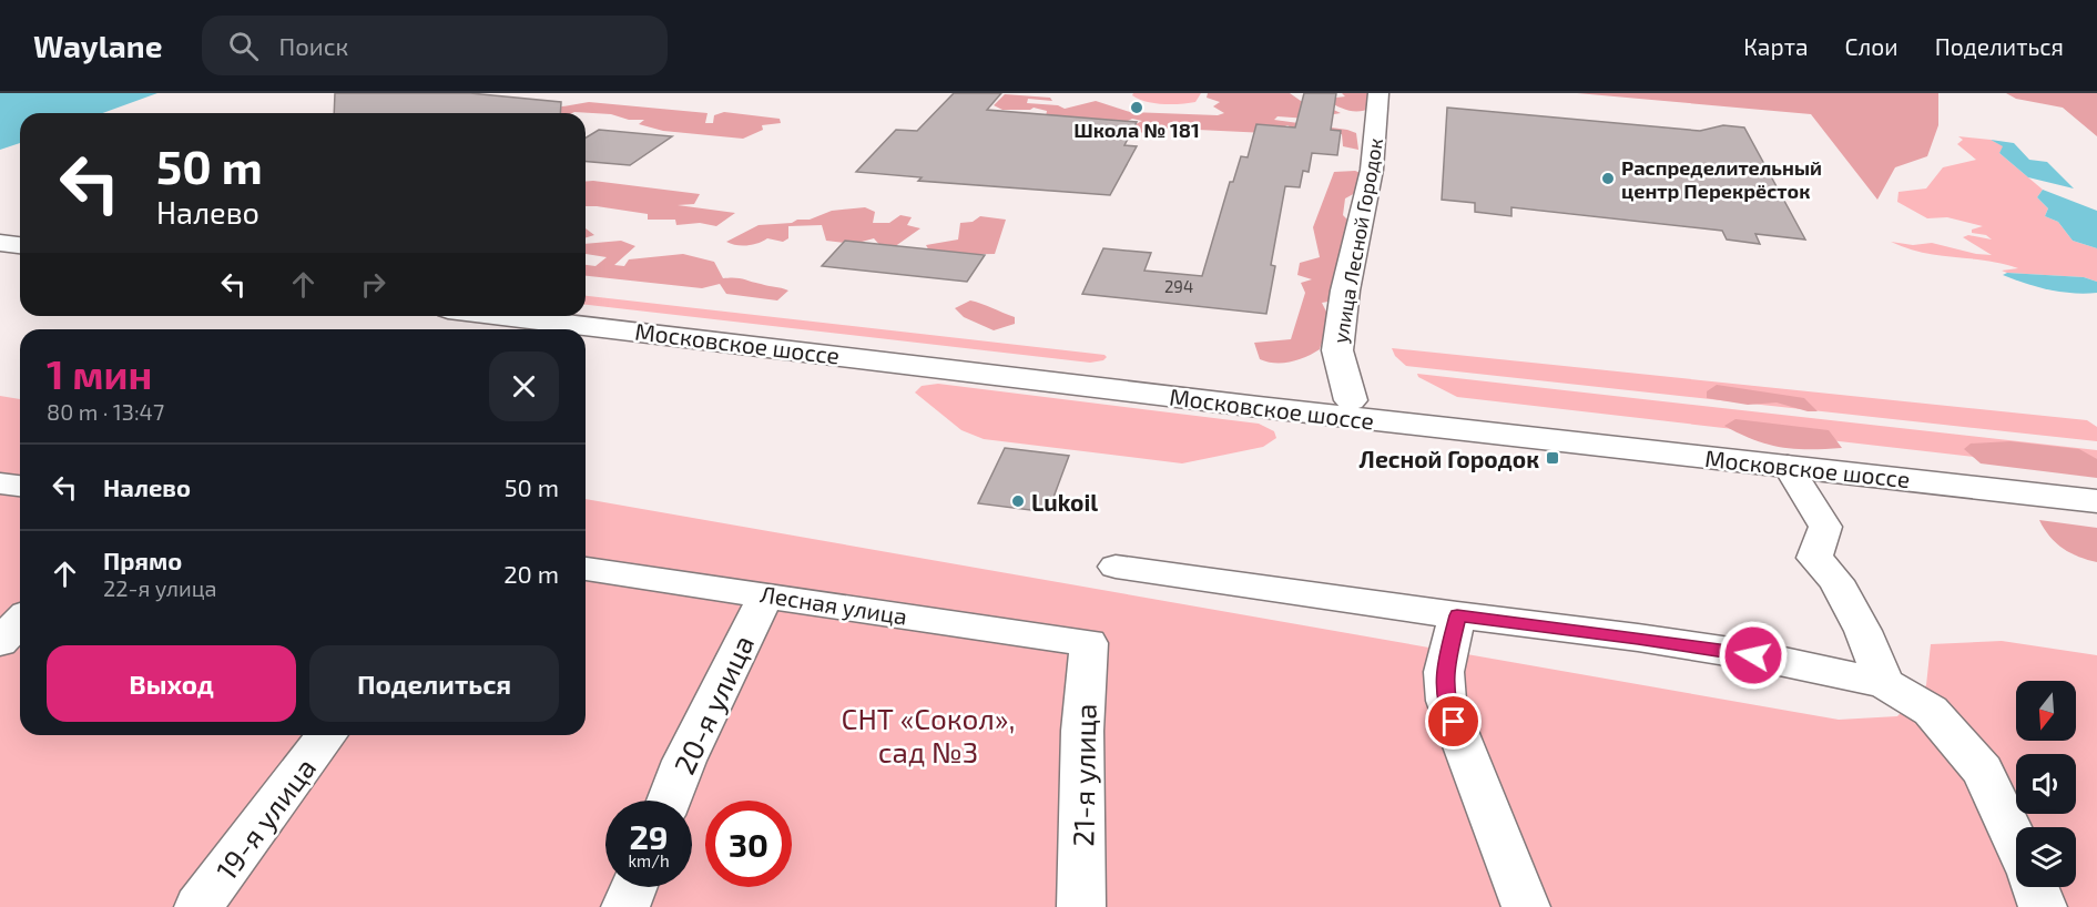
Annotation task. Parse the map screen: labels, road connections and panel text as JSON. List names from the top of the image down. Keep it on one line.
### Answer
{"streets":{"main road":["улица Лесной Городок","Московское шоссе"],"street":["Лесная улица","20-я улица","21-я улица","19-я улица"]},"crossings":[["улица Лесной Городок","Московское шоссе"],["Лесная улица","20-я улица"],["Лесная улица","21-я улица"]],"parks":["СНТ «Сокол», сад №3"],"places":{"other":["Школа № 181","Распределительный центр Перекрёсток","Lukoil"],"transit":["Лесной Городок"]},"house_numbers":["294"],"north":"bottom","page":{"header":"Waylane","search":"Поиск","nav":["Карта","Слои","Поделиться"],"turn":["50 m","Налево"],"heading":["1 мин","80 m · 13:47"],"list":[{"name":"Налево","value":"50 m"},{"name":"Прямо","note":"22-я улица","value":"20 m"}],"buttons":["Выход","Поделиться"],"speed":"29 km/h","limit":"30"}}
